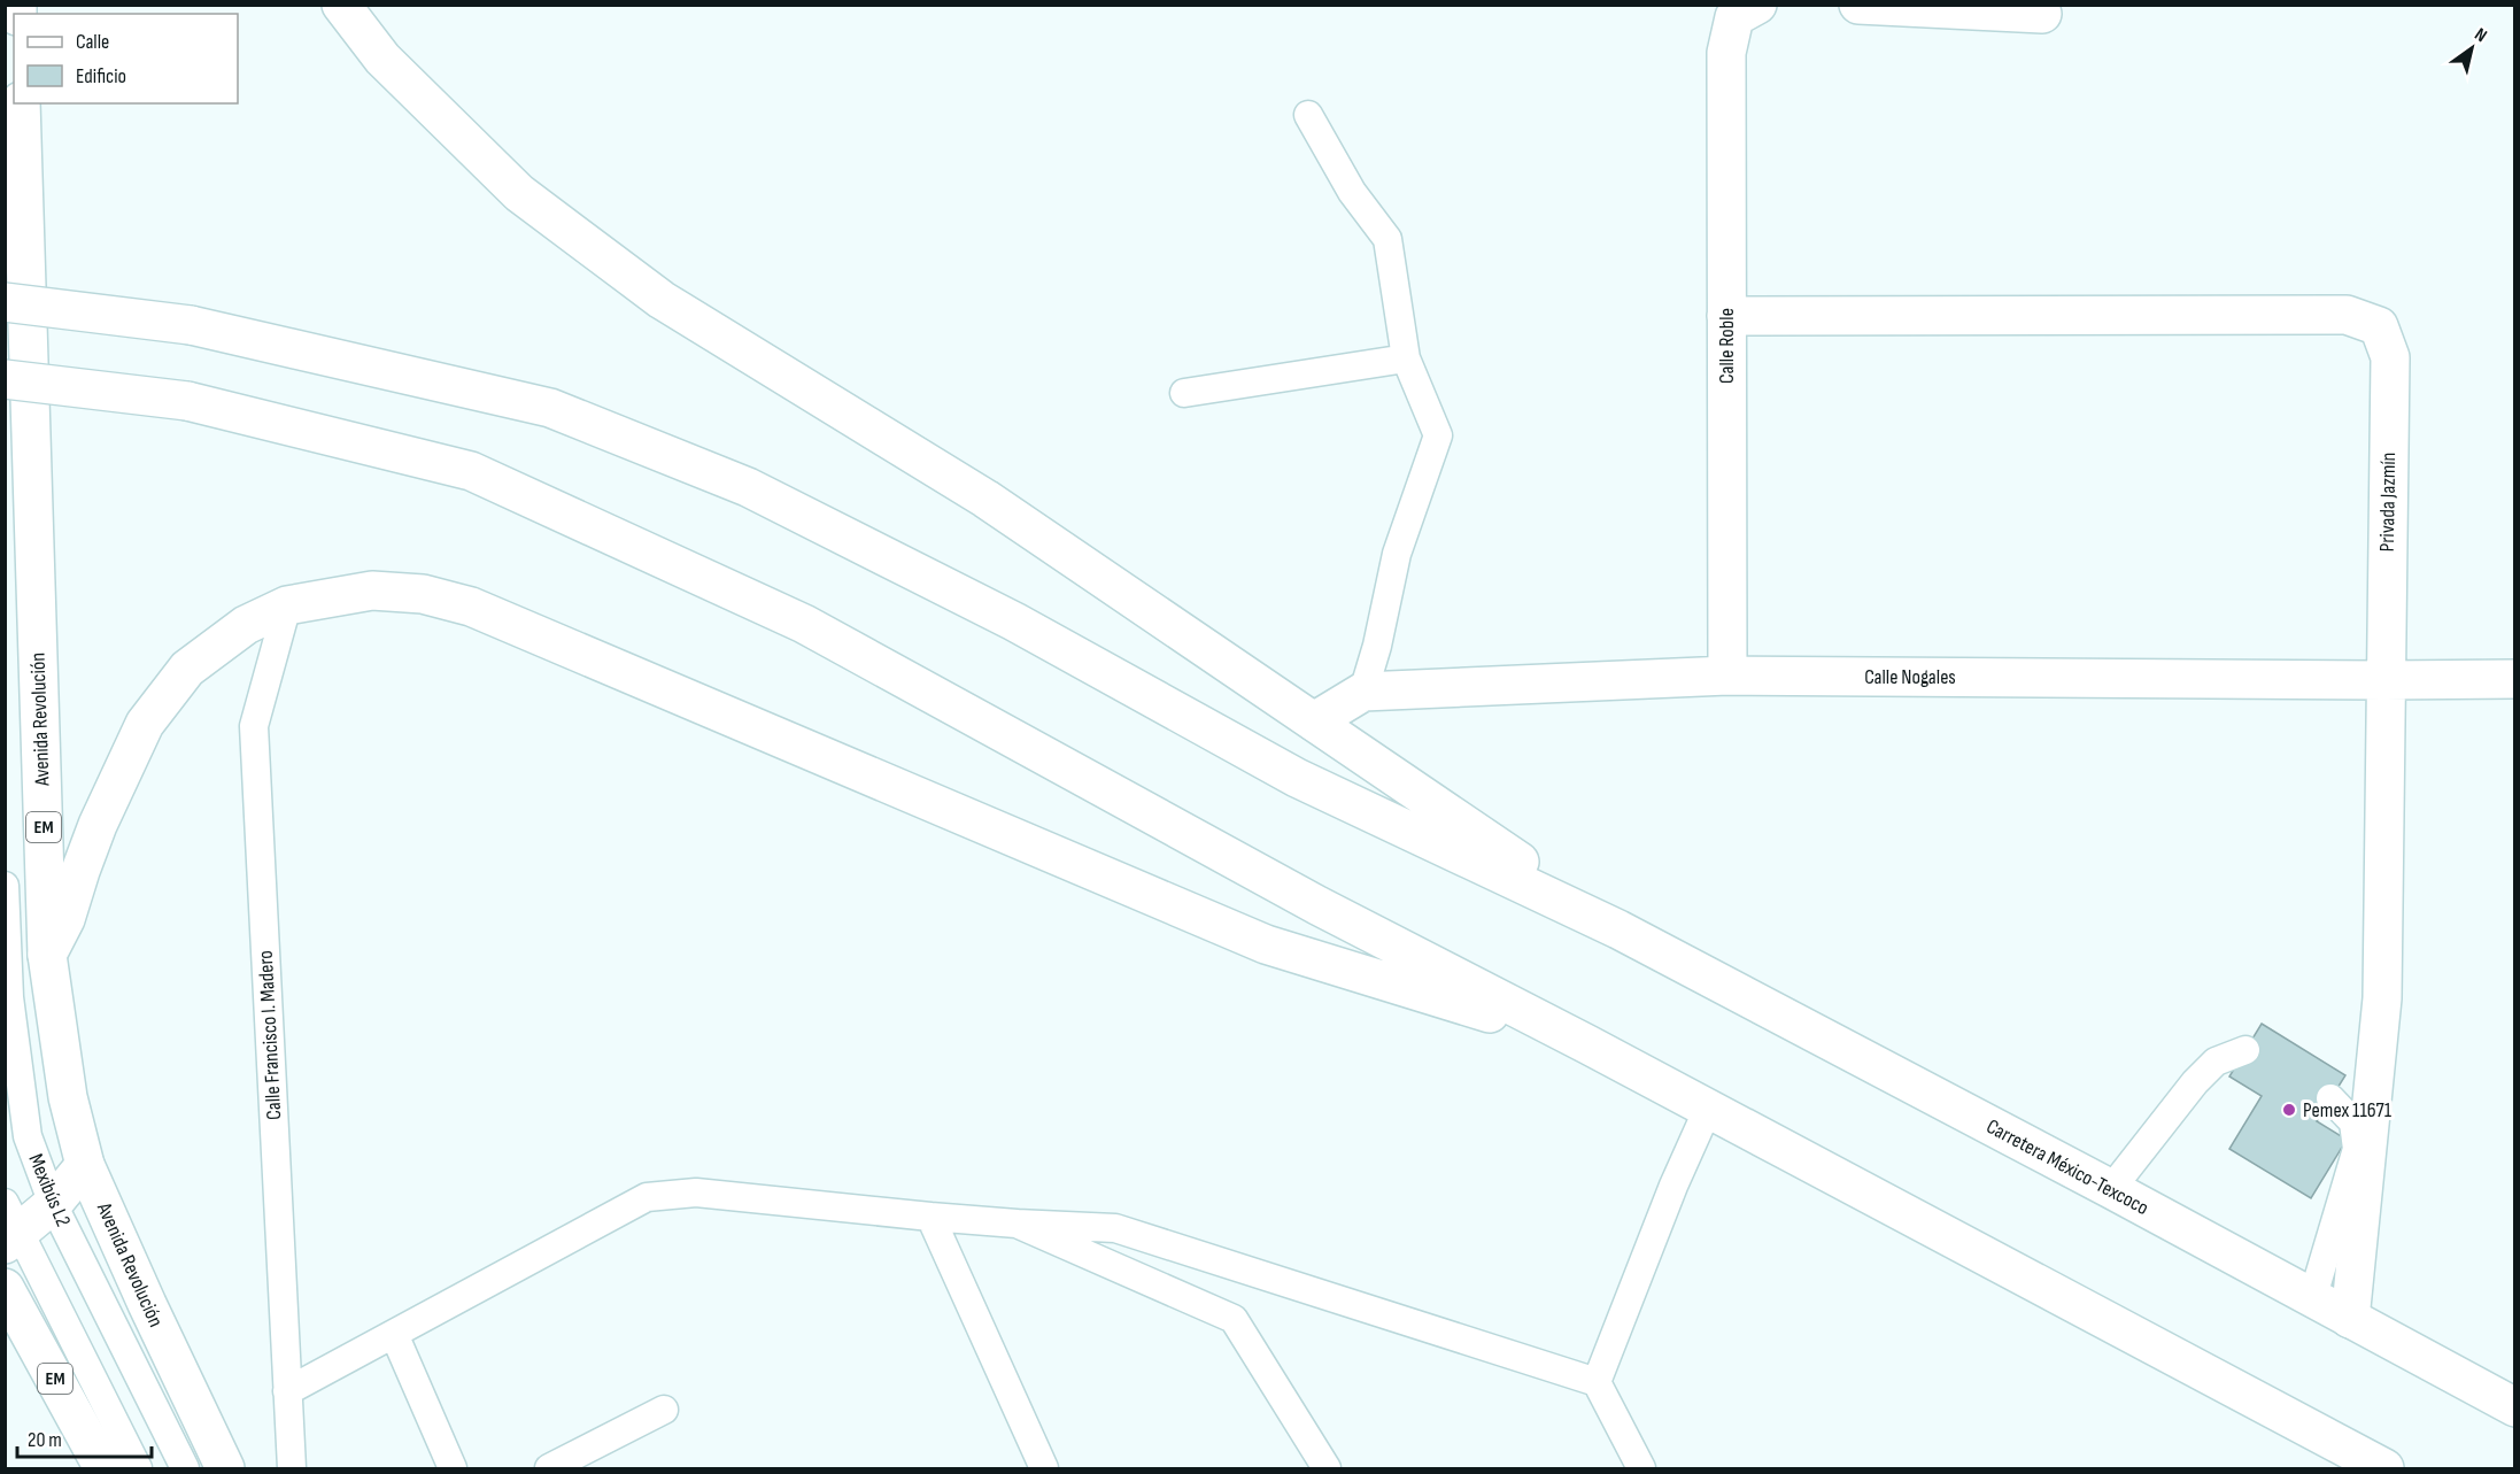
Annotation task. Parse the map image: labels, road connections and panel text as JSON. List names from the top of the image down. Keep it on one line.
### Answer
{"streets":{"main road":["Calle Roble","Privada Jazmín","Calle Nogales","Avenida Revolución","EM","Carretera México-Texcoco"],"lane":["Calle Francisco I. Madero","Mexibús L2"]},"crossings":[["Calle Roble","Privada Jazmín"],["Calle Roble","Calle Nogales"],["Privada Jazmín","Calle Nogales"],["Privada Jazmín","Carretera México-Texcoco"]],"places":["Pemex 11671"],"legend":["Calle","Edificio"],"scale_bar":"20 m","north":"top right"}
